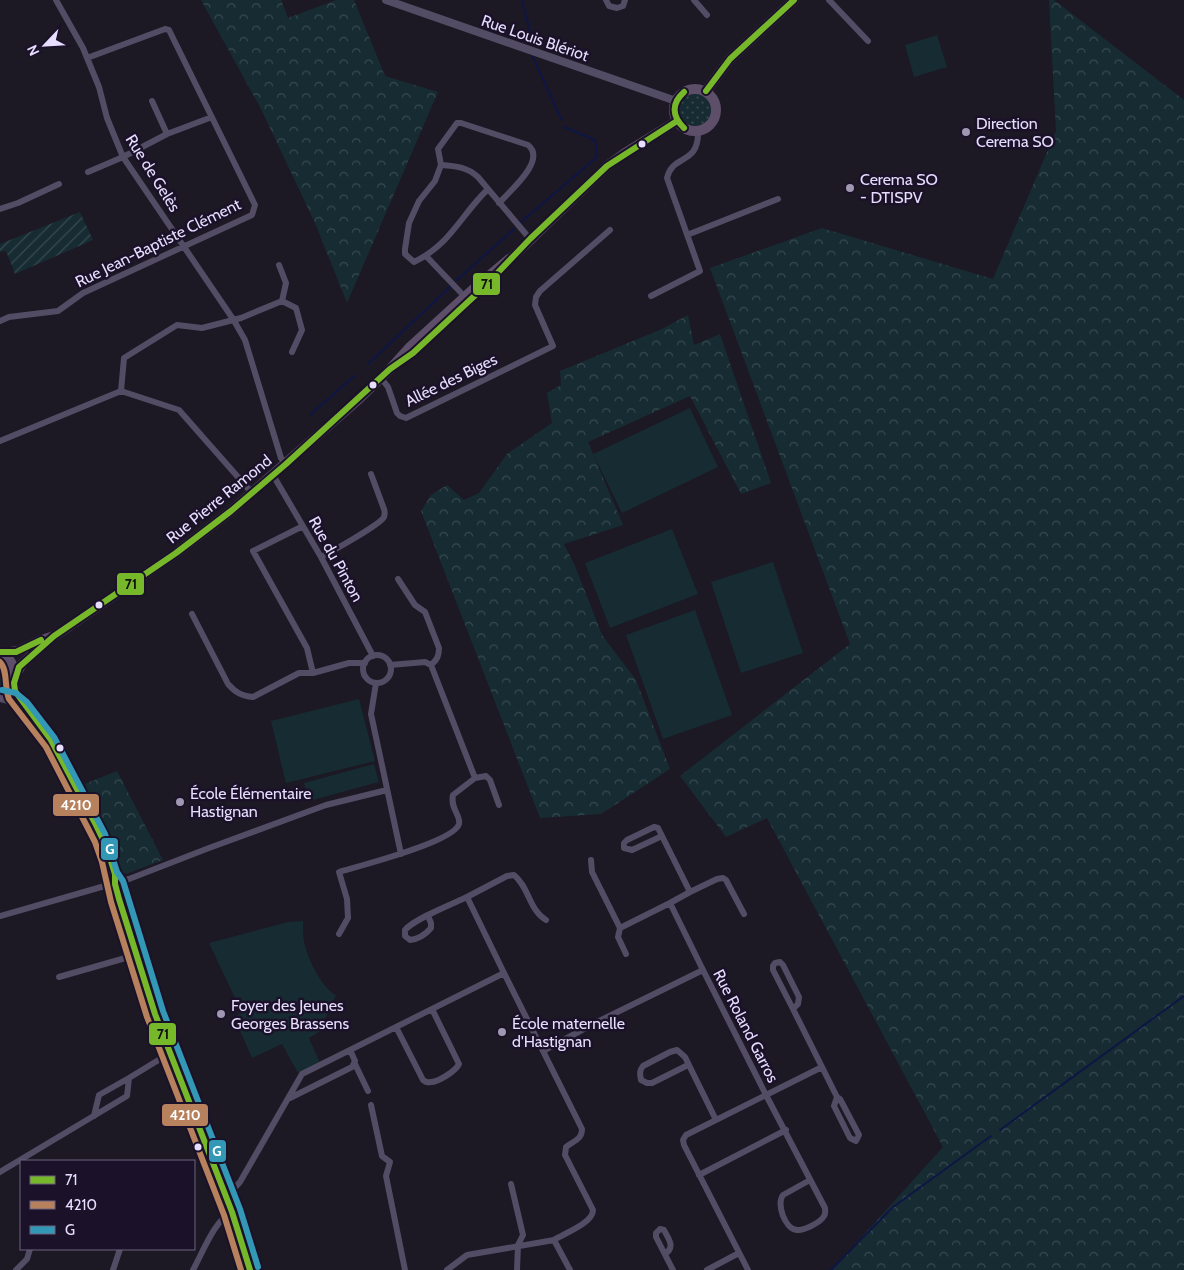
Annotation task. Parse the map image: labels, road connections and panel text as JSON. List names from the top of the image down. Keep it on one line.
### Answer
{"streets":{"main road":["Rue Pierre Ramond"],"street":["Rue Louis Blériot","Rue de Gelès","Rue Jean-Baptiste Clément","Allée des Biges","Rue du Pinton","Rue Roland Garros"]},"crossings":[["Rue Louis Blériot","Rue Pierre Ramond"],["Rue de Gelès","Rue Jean-Baptiste Clément"],["Rue de Gelès","Rue Pierre Ramond"],["Allée des Biges","Rue Pierre Ramond"],["Rue Pierre Ramond","Rue du Pinton"]],"places":["Direction Cerema SO","Cerema SO - DTISPV","École Élémentaire Hastignan","Foyer des Jeunes Georges Brassens","École maternelle d'Hastignan"],"lines":["transit line 71","transit line 4210","transit line G"],"legend":["71","4210","G"],"north":"bottom left"}
